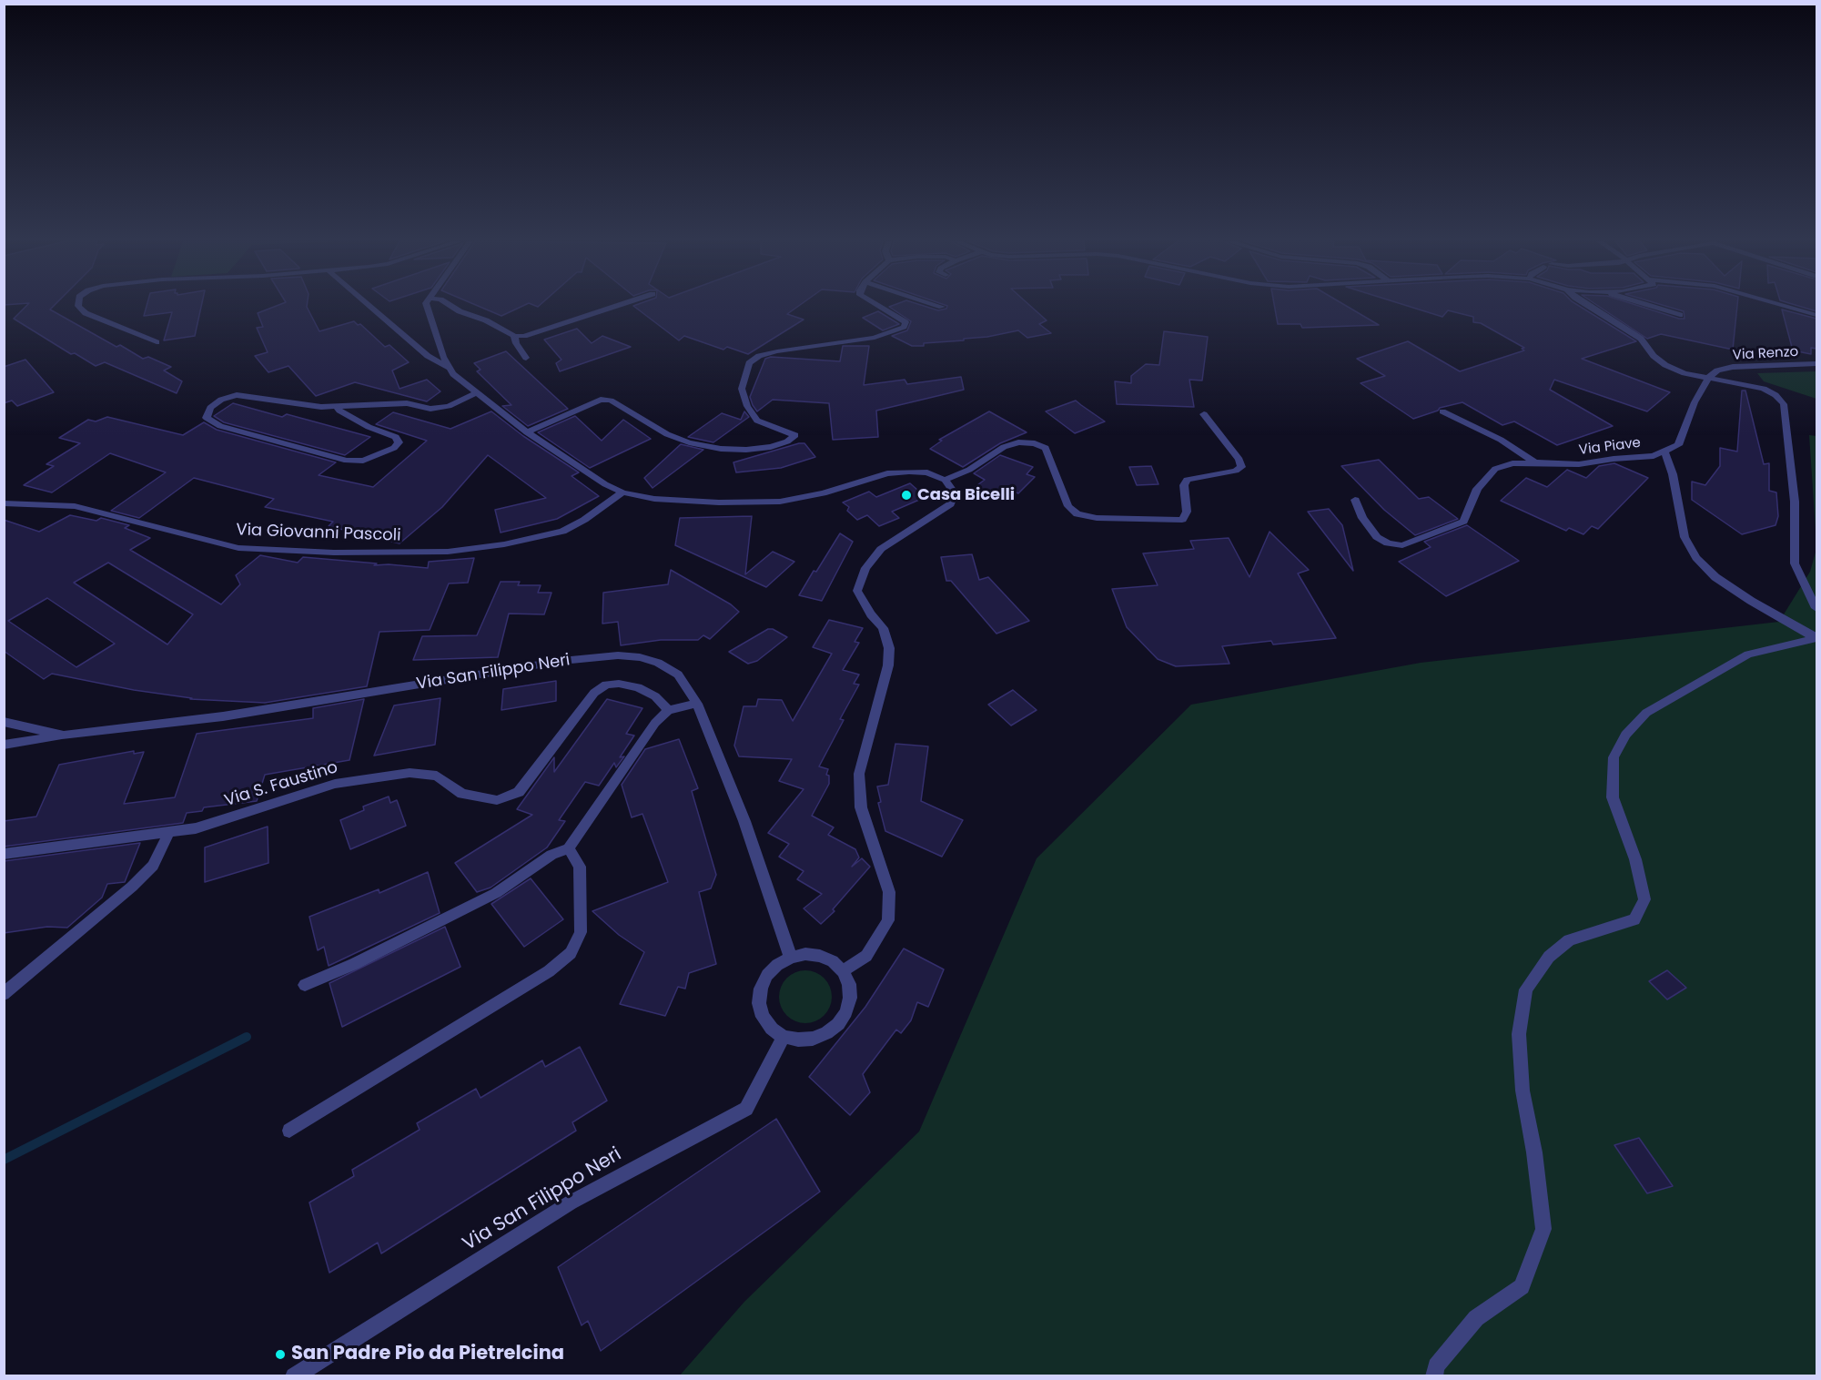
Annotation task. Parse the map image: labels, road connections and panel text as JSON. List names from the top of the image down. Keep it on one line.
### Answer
{"streets":{"street":["Via Renzo","Via Piave","Via Giovanni Pascoli","Via San Filippo Neri","Via S. Faustino"]},"crossings":[["Via Renzo","Via Piave"]],"places":["Casa Bicelli","San Padre Pio da Pietrelcina"]}
